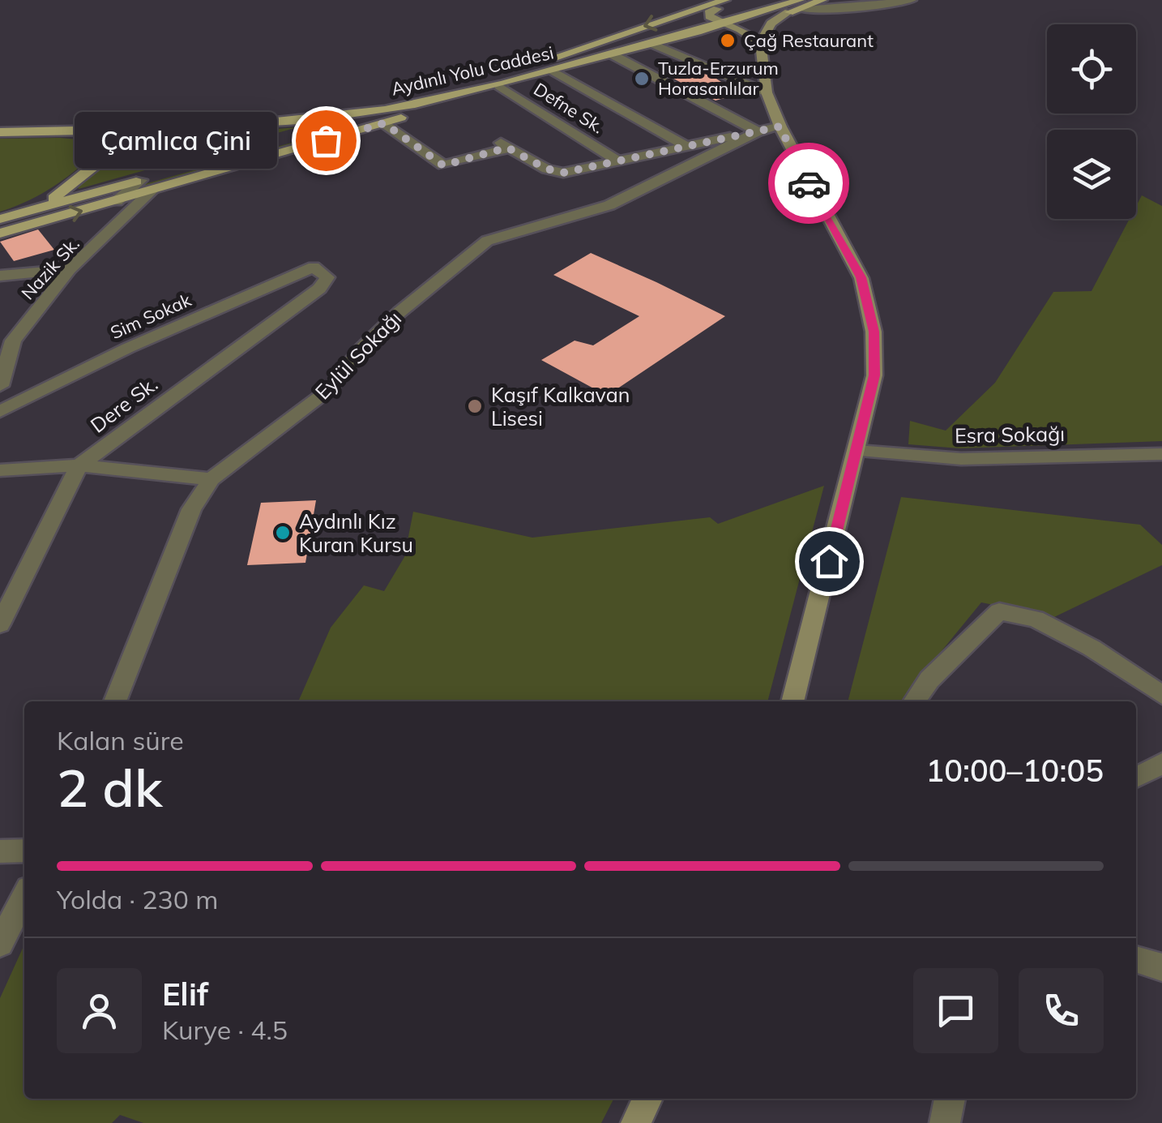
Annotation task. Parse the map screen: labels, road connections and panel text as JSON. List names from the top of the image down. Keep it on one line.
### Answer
{"streets":{"main road":["Aydınlı Yolu Caddesi"],"street":["Defne Sk.","Nazik Sk.","Sim Sokak","Eylül Sokağı","Dere Sk.","Esra Sokağı"]},"crossings":[["Aydınlı Yolu Caddesi","Defne Sk."],["Sim Sokak","Dere Sk."]],"places":["Çağ Restaurant","Tuzla-Erzurum Horasanlılar","Çamlıca Çini","Kaşıf Kalkavan Lisesi","Aydınlı Kız Kuran Kursu"],"page":{"bubble":"Çamlıca Çini","heading":["2 dk","Kalan süre","10:00–10:05"],"panel":["Elif","Kurye · 4.5"],"bar":"Yolda · 230 m"}}
